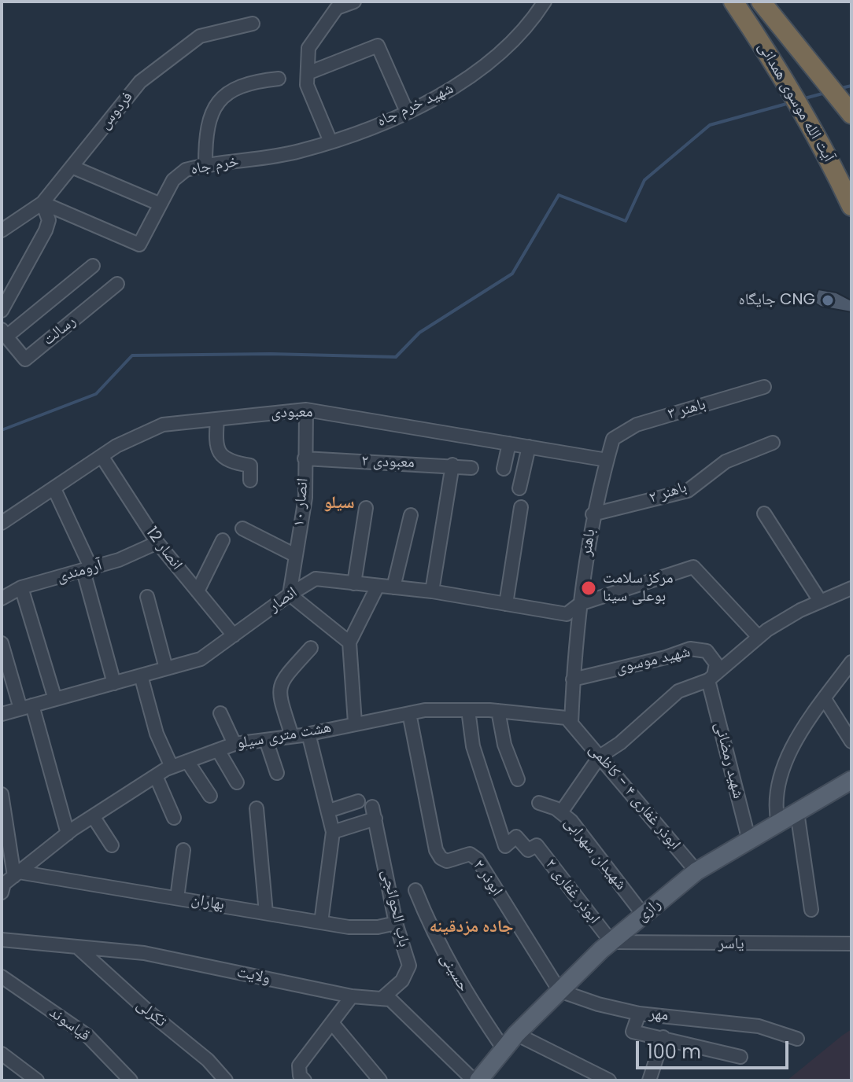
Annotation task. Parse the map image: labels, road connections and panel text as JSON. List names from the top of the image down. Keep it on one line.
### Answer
{"streets":{"highway":["آیت الله موسوی همدانی"],"main road":["رازی"],"street":["شهید خرم جاه","فردوس","خرم جاه","رسالت","باهنر ۳","معبودی","معبودی ۲","باهنر ۲","انصار ۱۰","باهنر","انصار 12","آرومندی","انصار","شهید موسوی","هشت متری سیلو","شهید رمضانی","ابوذر غفاری ۴ - کاظمی","شهیدان سهرابی","ابوذر ۲","ابوذر غفاری ۲","بهاران","باب الحوائجی","یاسر","حسینی","ولایت","تکرلی","مهر","قیاسوند"]},"crossings":[["شهید خرم جاه","خرم جاه"],["فردوس","خرم جاه"],["باهنر ۳","باهنر"],["معبودی","انصار ۱۰"],["معبودی","باهنر"],["معبودی","انصار 12"],["معبودی ۲","انصار ۱۰"],["باهنر ۲","باهنر"],["انصار ۱۰","انصار"],["باهنر","انصار"],["باهنر","شهید موسوی"],["باهنر","هشت متری سیلو"],["باهنر","ابوذر غفاری ۴ - کاظمی"],["انصار 12","آرومندی"],["انصار 12","انصار"],["شهید موسوی","شهید رمضانی"],["هشت متری سیلو","ابوذر غفاری ۴ - کاظمی"],["هشت متری سیلو","ابوذر ۲"],["هشت متری سیلو","ابوذر غفاری ۲"],["هشت متری سیلو","بهاران"],["شهید رمضانی","رازی"],["ابوذر غفاری ۴ - کاظمی","رازی"],["شهیدان سهرابی","رازی"],["ابوذر ۲","رازی"],["ابوذر ۲","مهر"],["ابوذر غفاری ۲","رازی"],["ابوذر غفاری ۲","یاسر"],["بهاران","باب الحوائجی"],["باب الحوائجی","ولایت"],["رازی","یاسر"],["رازی","حسینی"],["رازی","ولایت"],["رازی","مهر"],["ولایت","تکرلی"]],"districts":["سیلو","جاده مزدقینه"],"places":["جایگاه CNG","مرکز سلامت بوعلی سینا"],"scale_bar":"100 m"}
